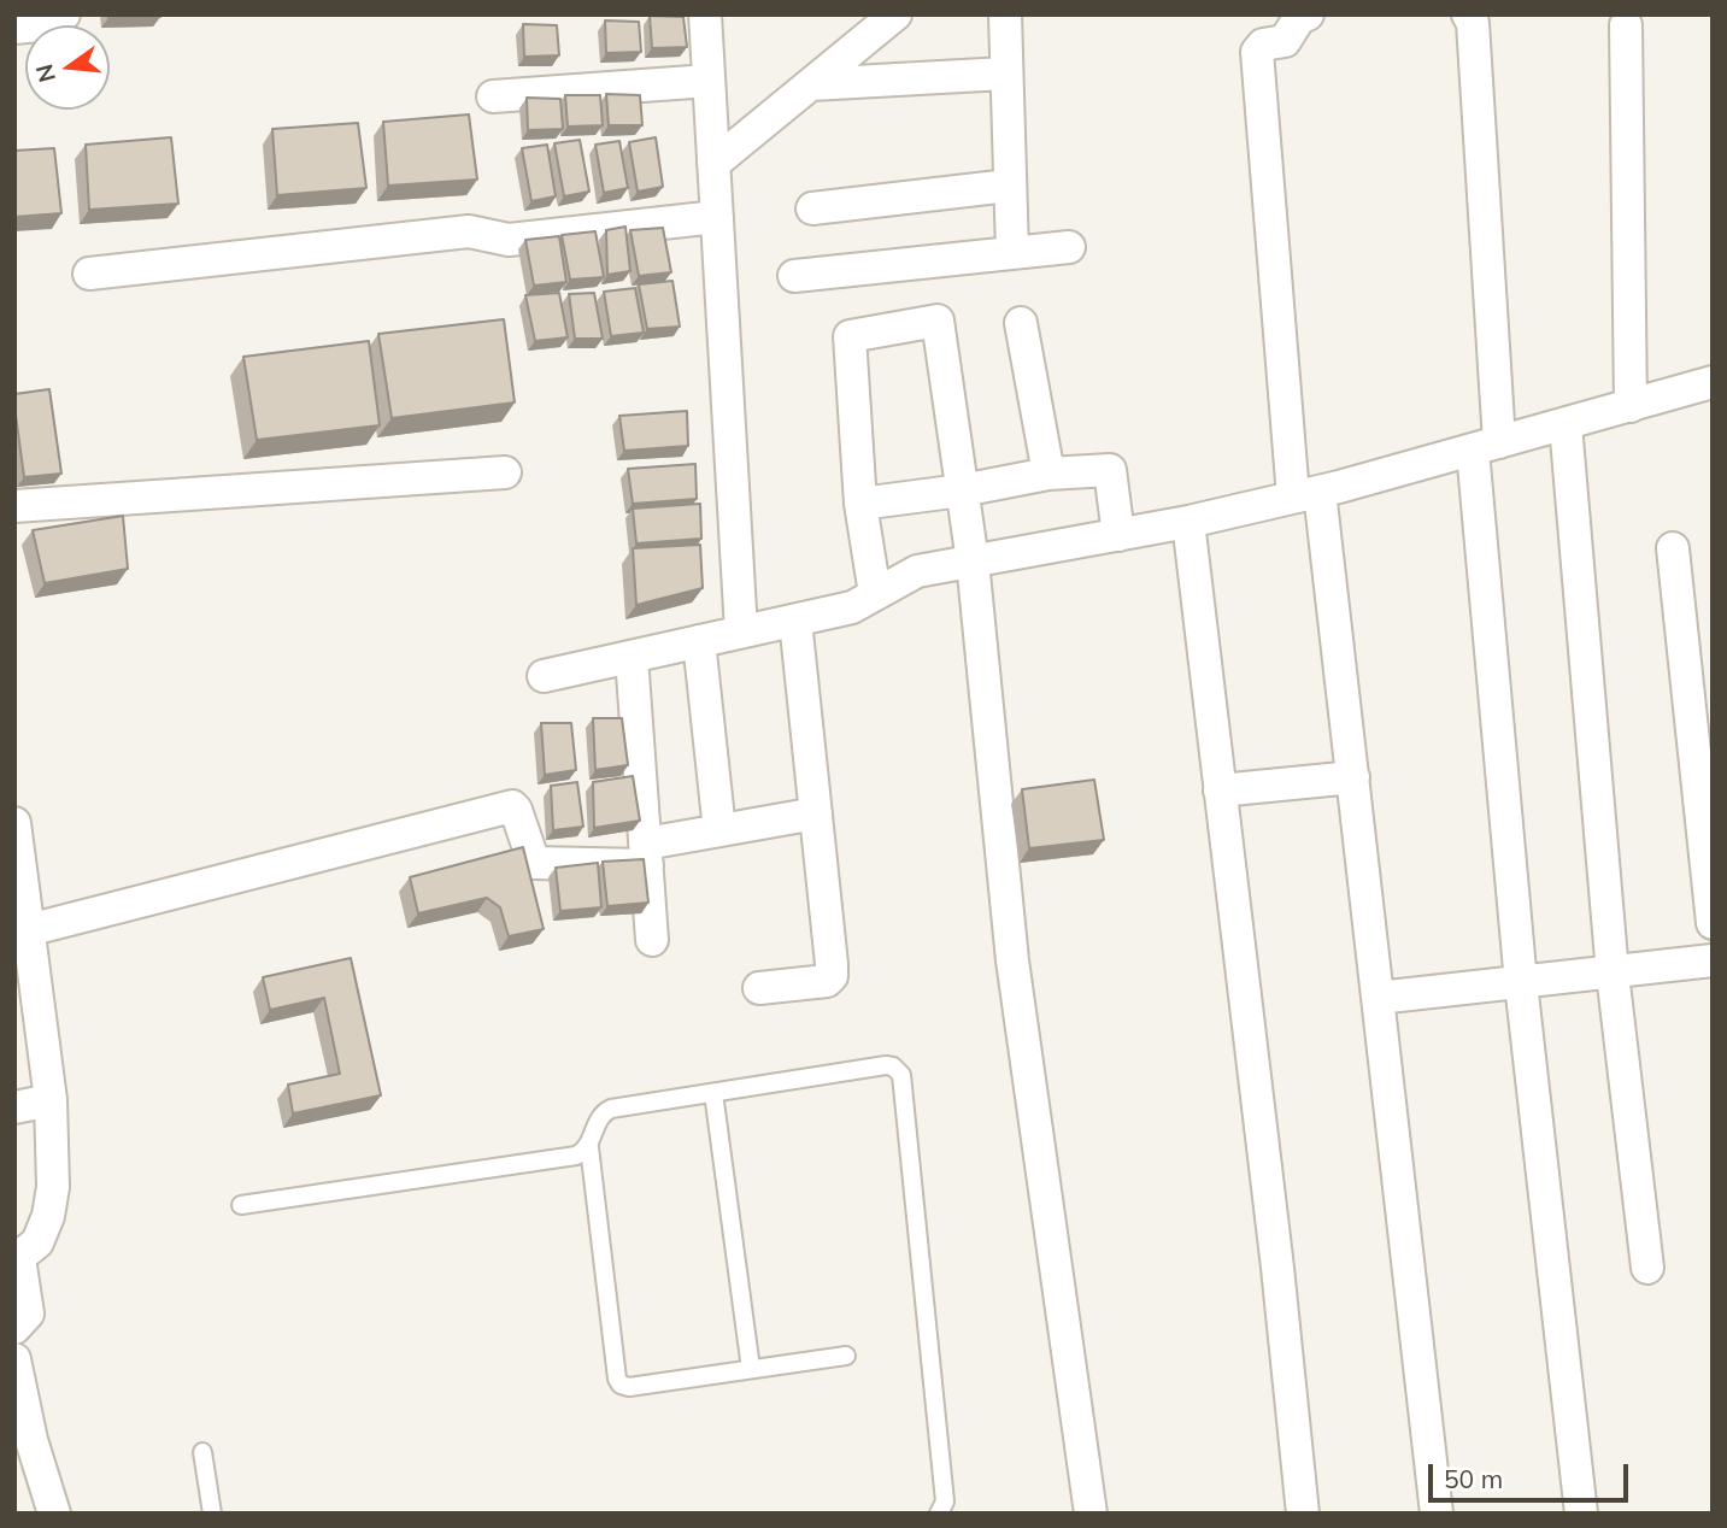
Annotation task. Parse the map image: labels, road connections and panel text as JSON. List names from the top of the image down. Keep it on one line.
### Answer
{"scale_bar":"50 m","north":"left"}
